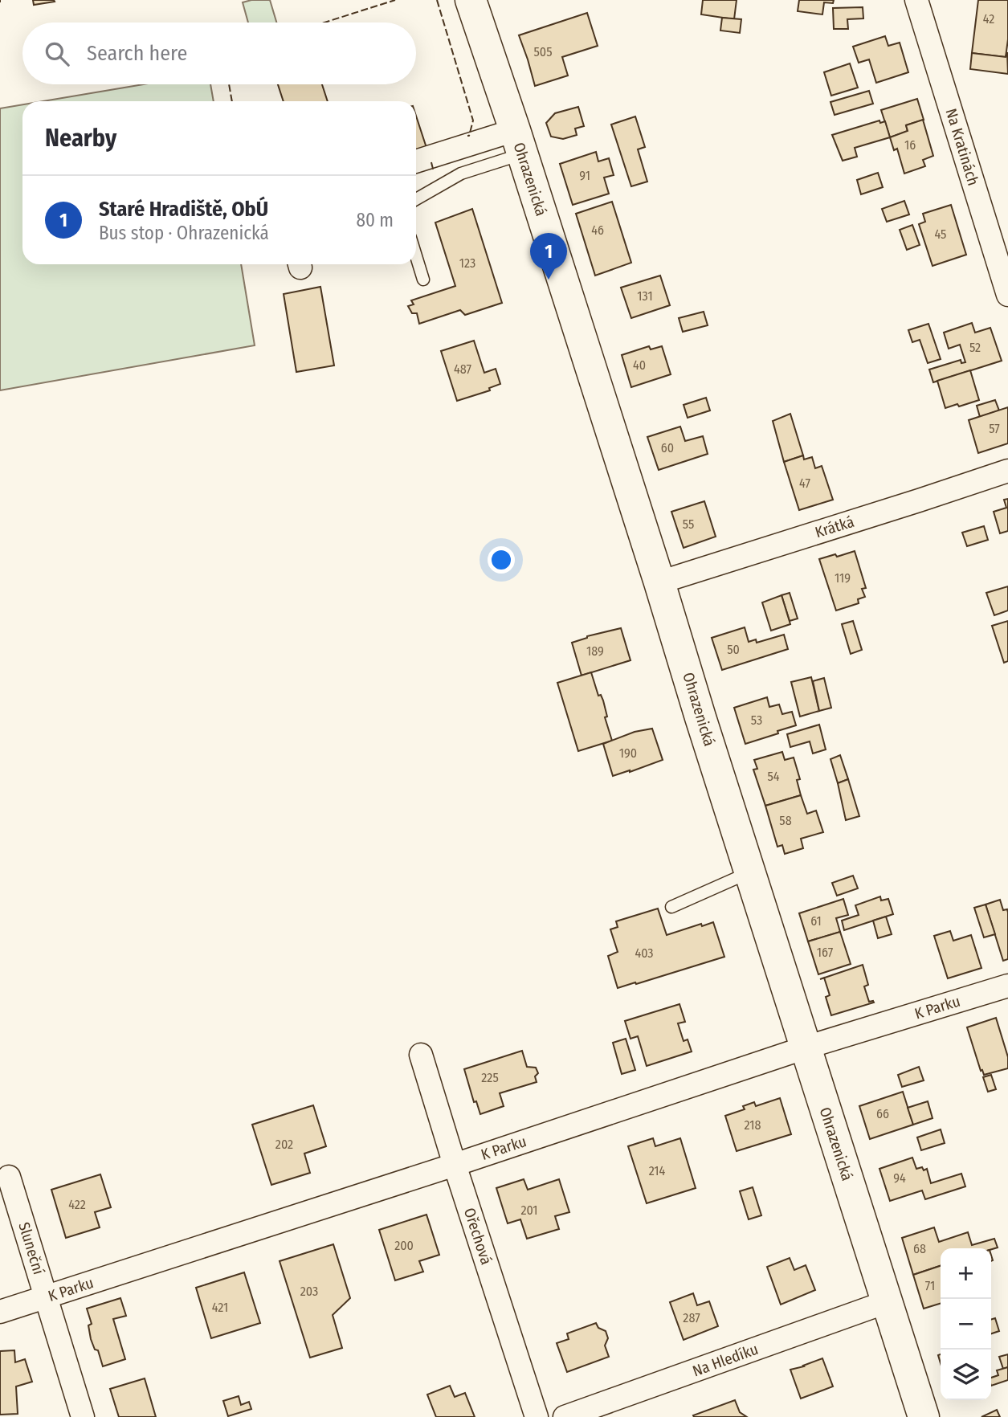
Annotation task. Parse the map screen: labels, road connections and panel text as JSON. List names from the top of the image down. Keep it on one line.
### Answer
{"streets":{"street":["Na Kratinách","Ohrazenická","Krátká","K Parku","Ořechová","Sluneční","Na Hledíku"]},"crossings":[["Ohrazenická","Krátká"],["Ohrazenická","K Parku"],["Ohrazenická","Na Hledíku"],["K Parku","Ořechová"],["K Parku","Sluneční"]],"house_numbers":["42","505","16","91","46","45","123","131","52","40","487","57","60","47","55","119","50","189","53","190","54","58","61","167","403","225","66","218","202","214","94","422","201","200","68","71","203","421","287"],"page":{"search":"Search here","heading":"Nearby","list":[{"mark":"1","name":"Staré Hradiště, ObÚ","note":"Bus stop · Ohrazenická","value":"80 m"}],"pins":"1","map_buttons":["+","−"]}}
